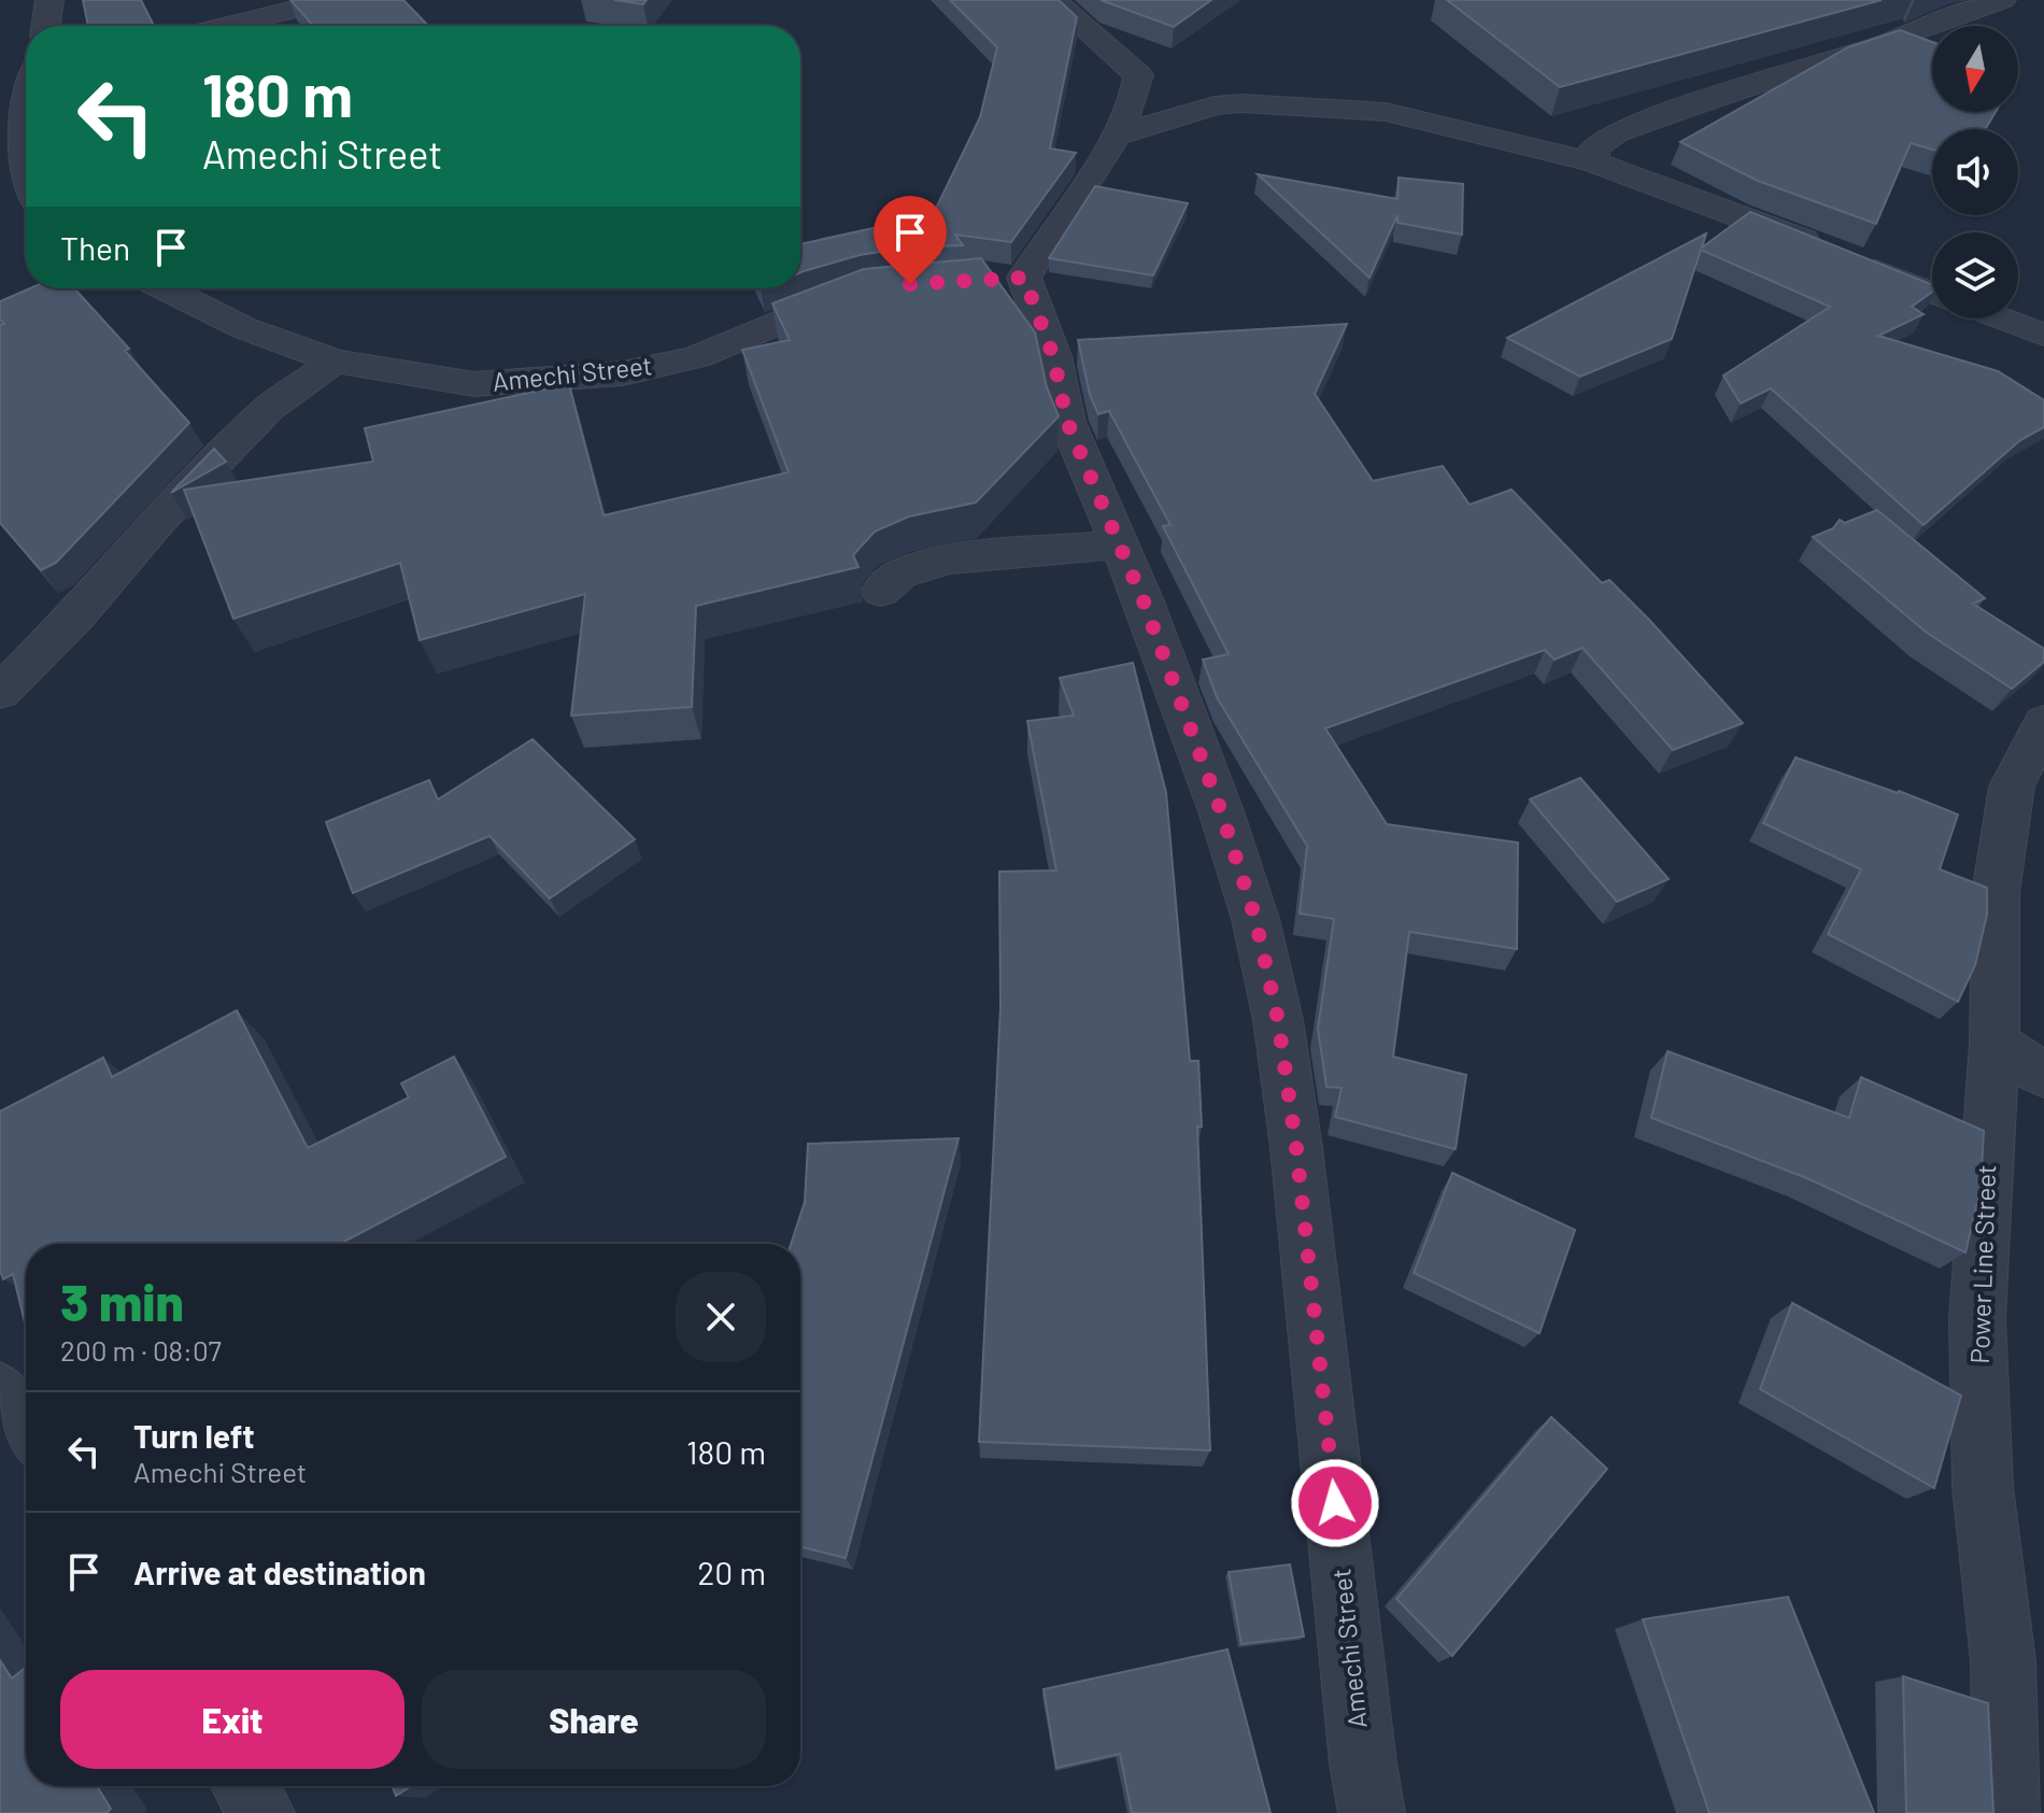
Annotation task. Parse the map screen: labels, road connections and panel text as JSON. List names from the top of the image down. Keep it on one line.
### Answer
{"streets":{"street":["Amechi Street","Power Line Street"]},"north":"bottom","page":{"turn":["180 m","Amechi Street"],"then":"Then","heading":["3 min","200 m · 08:07"],"list":[{"name":"Turn left","note":"Amechi Street","value":"180 m"},{"name":"Arrive at destination","value":"20 m"}],"buttons":["Exit","Share"]}}
